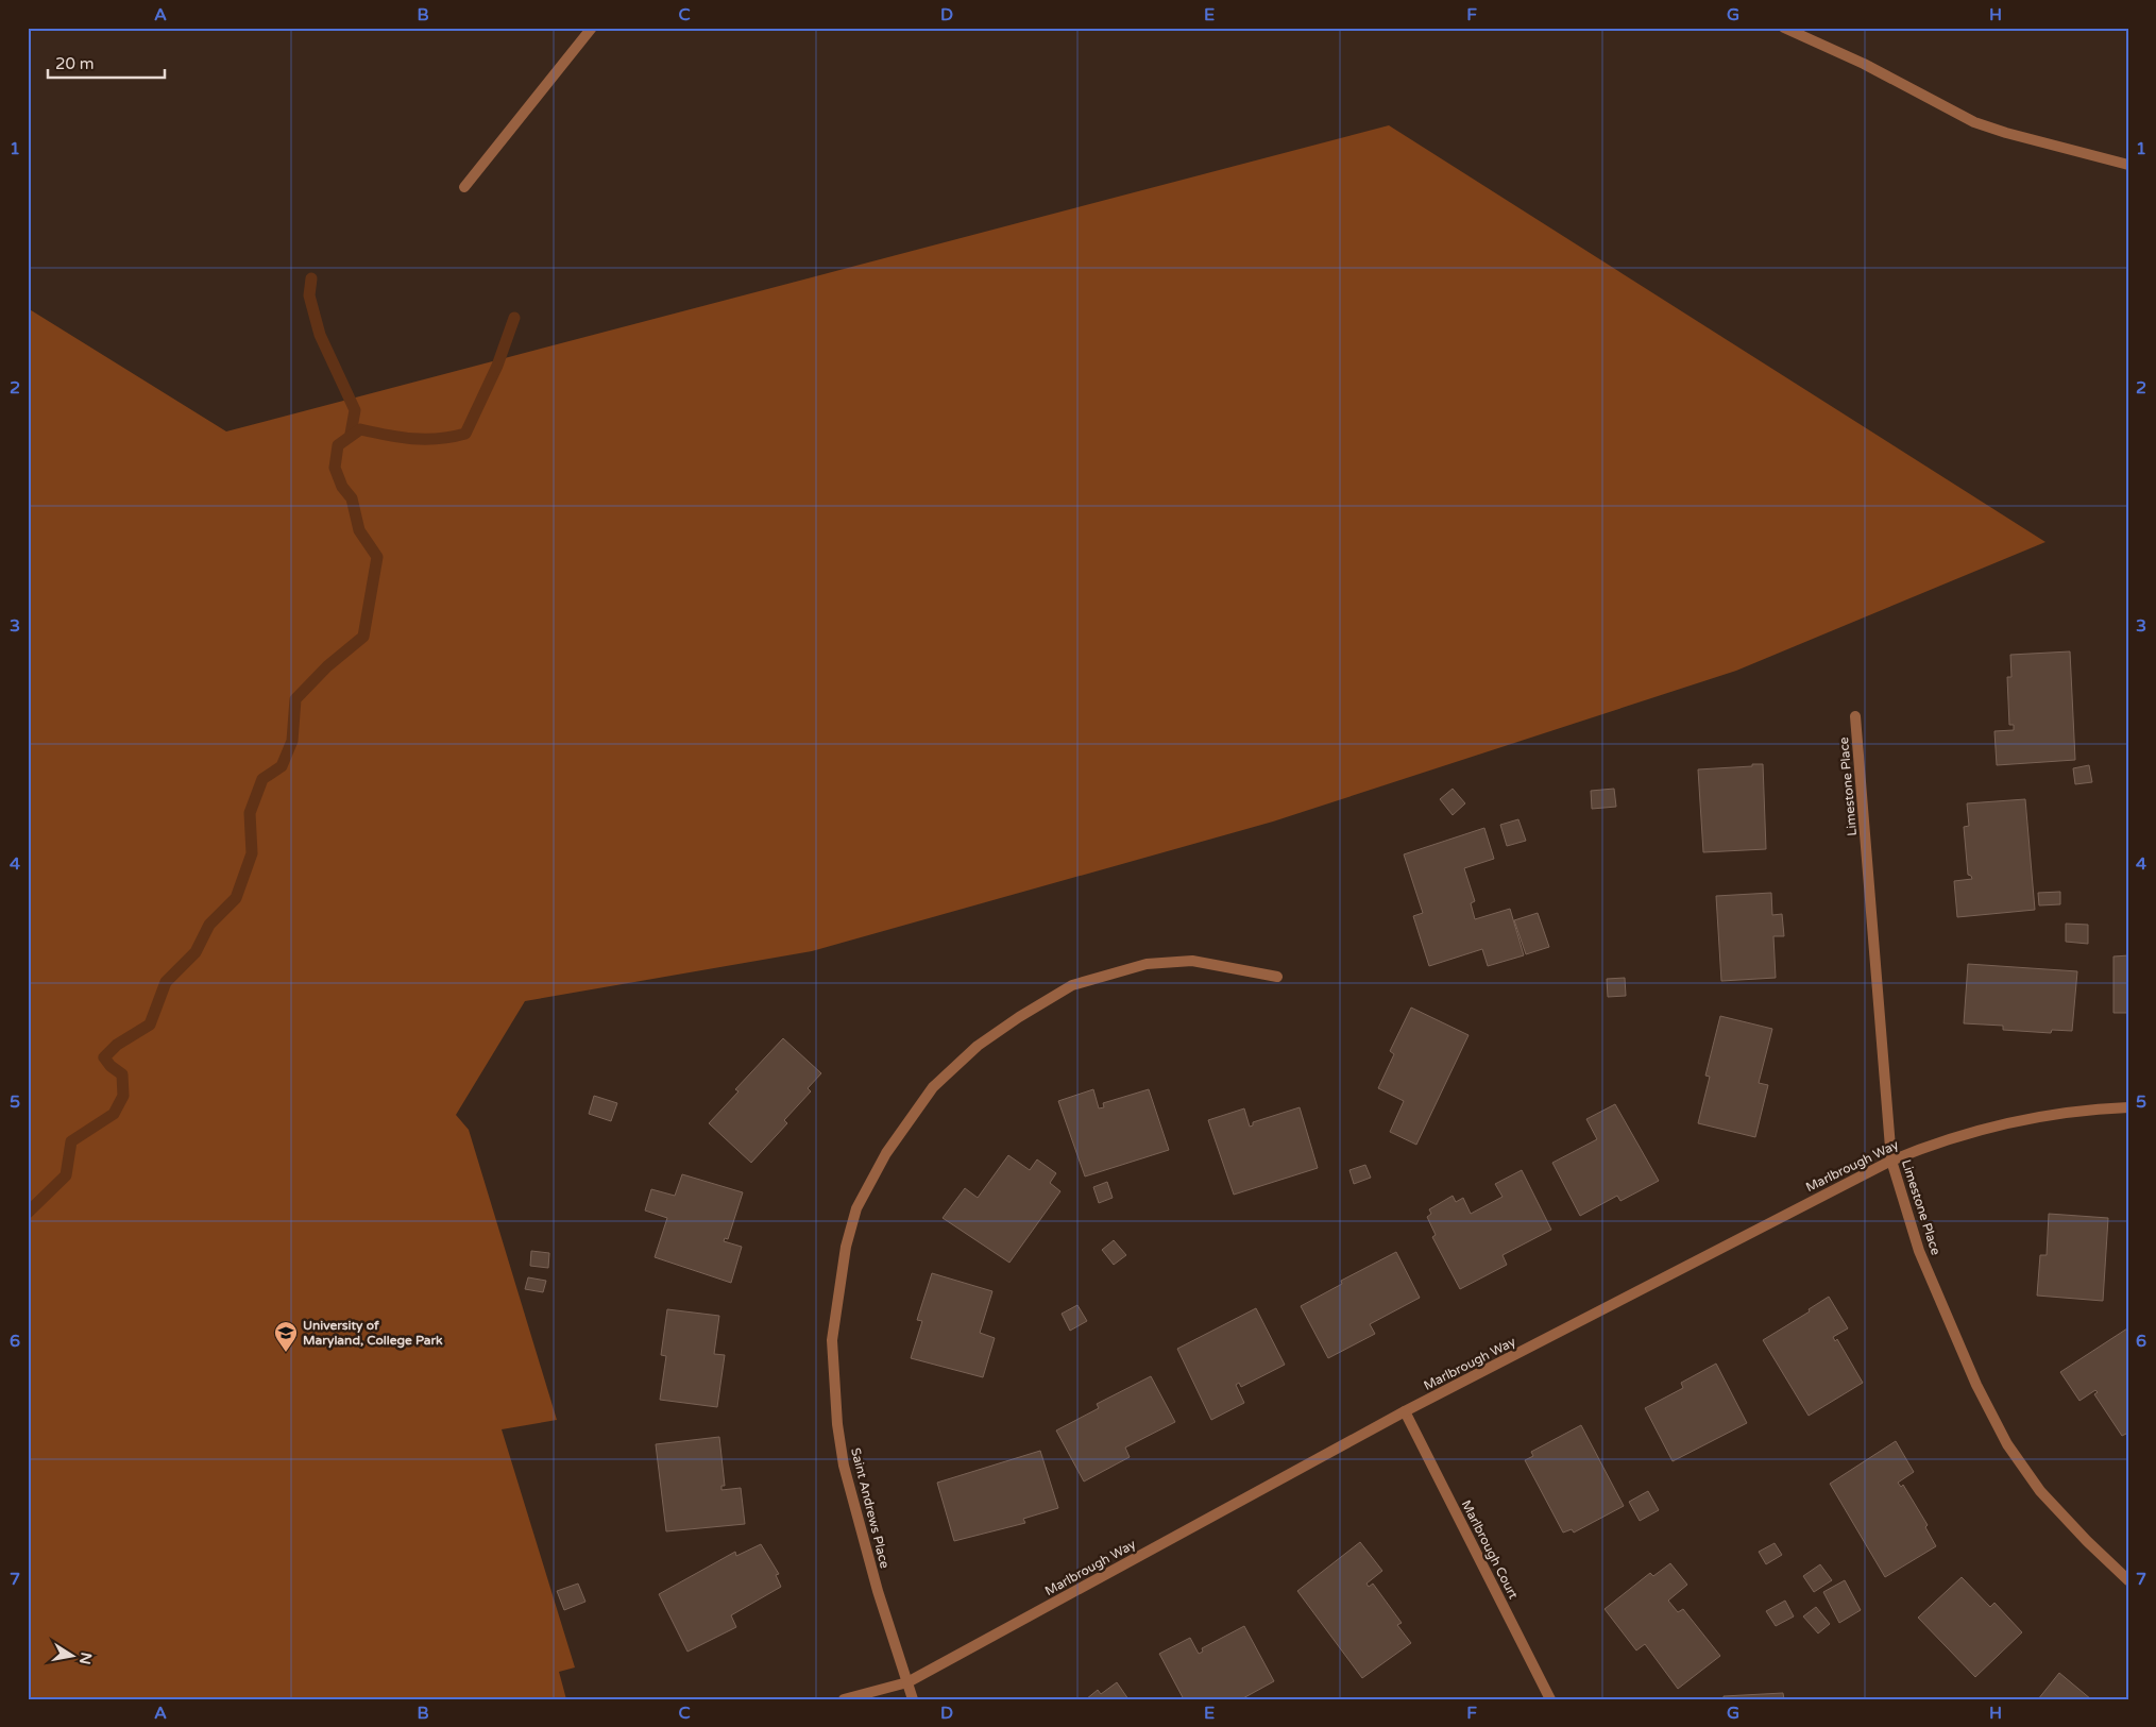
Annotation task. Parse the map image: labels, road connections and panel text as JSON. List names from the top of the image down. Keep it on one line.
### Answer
{"streets":{"street":["Limestone Place","Marlbrough Way","Saint Andrews Place","Marlbrough Court"]},"crossings":[["Limestone Place","Marlbrough Way"],["Marlbrough Way","Saint Andrews Place"],["Marlbrough Way","Marlbrough Court"]],"places":{"school or university":["University of Maryland, College Park"]},"scale_bar":"20 m","north":"right","grid":{"columns":["A","B","C","D","E","F","G","H"],"rows":["1","2","3","4","5","6","7"]}}
